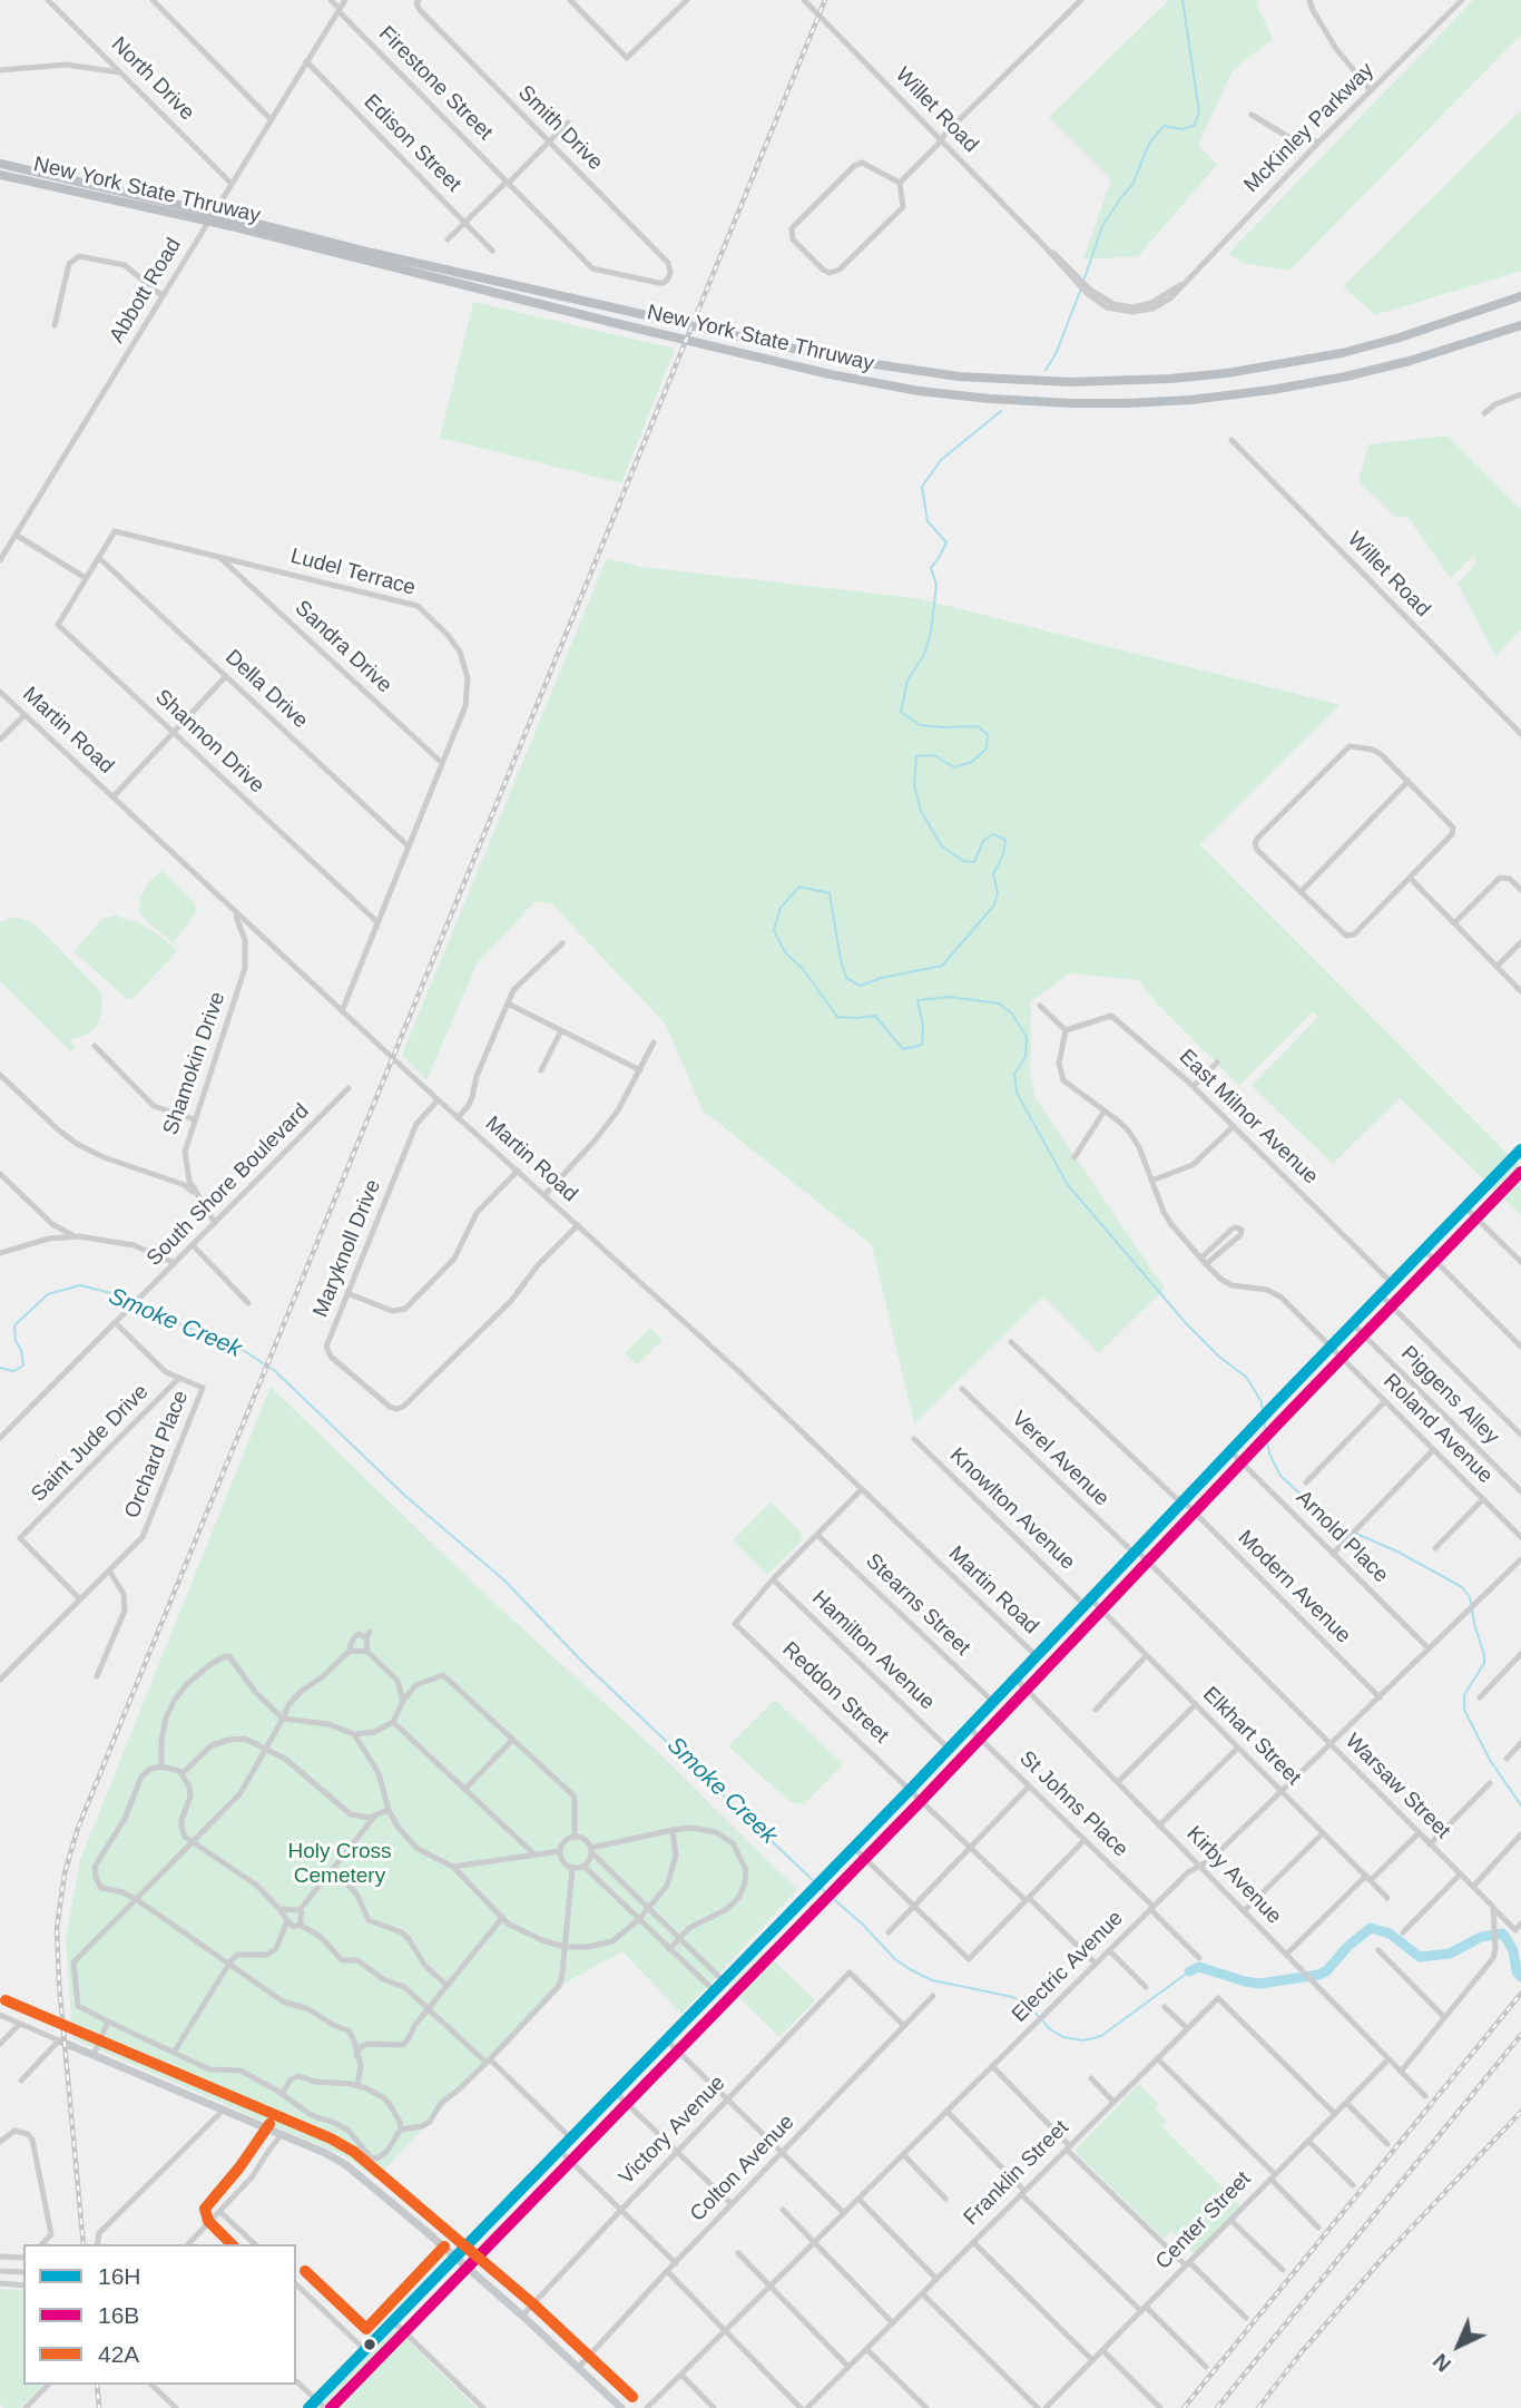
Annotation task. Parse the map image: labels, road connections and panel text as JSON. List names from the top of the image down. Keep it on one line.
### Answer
{"streets":{"highway":["New York State Thruway"],"street":["North Drive","Firestone Street","Willet Road","Smith Drive","McKinley Parkway","Edison Street","Abbott Road","Ludel Terrace","Sandra Drive","Della Drive","Martin Road","Shannon Drive","Shamokin Drive","East Milnor Avenue","South Shore Boulevard","Maryknoll Drive","Piggens Alley","Roland Avenue","Saint Jude Drive","Orchard Place","Verel Avenue","Knowlton Avenue","Arnold Place","Modern Avenue","Stearns Street","Hamilton Avenue","Reddon Street","Elkhart Street","Warsaw Street","St Johns Place","Kirby Avenue","Electric Avenue","Victory Avenue","Colton Avenue","Franklin Street","Center Street"]},"crossings":[["North Drive","Abbott Road"],["Firestone Street","Smith Drive"],["Firestone Street","Abbott Road"],["Willet Road","McKinley Parkway"],["Edison Street","Abbott Road"],["Ludel Terrace","Sandra Drive"],["Ludel Terrace","Della Drive"],["Ludel Terrace","Martin Road"],["Ludel Terrace","Shannon Drive"],["Martin Road","Shamokin Drive"],["Martin Road","Maryknoll Drive"],["Shamokin Drive","South Shore Boulevard"],["South Shore Boulevard","Orchard Place"],["Saint Jude Drive","Orchard Place"],["Verel Avenue","Warsaw Street"],["Knowlton Avenue","Elkhart Street"],["Arnold Place","Electric Avenue"],["Modern Avenue","Electric Avenue"],["Hamilton Avenue","Reddon Street"],["Reddon Street","Electric Avenue"],["Elkhart Street","Electric Avenue"],["Warsaw Street","Electric Avenue"],["St Johns Place","Electric Avenue"],["Kirby Avenue","Electric Avenue"],["Kirby Avenue","Center Street"],["Victory Avenue","Colton Avenue"],["Franklin Street","Center Street"]],"water":["Smoke Creek"],"parks":["Holy Cross Cemetery"],"lines":["transit line 16H","transit line 16B","transit line 42A"],"legend":["16H","16B","42A"],"north":"bottom left"}
